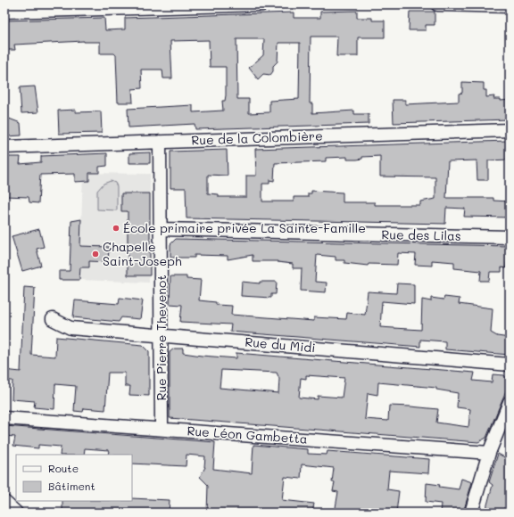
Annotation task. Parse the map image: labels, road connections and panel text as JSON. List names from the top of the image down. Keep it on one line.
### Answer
{"streets":{"street":["Rue de la Colombière","Rue des Lilas","Rue Pierre Thevenot","Rue du Midi","Rue Léon Gambetta"]},"crossings":[["Rue de la Colombière","Rue Pierre Thevenot"],["Rue des Lilas","Rue Pierre Thevenot"],["Rue Pierre Thevenot","Rue du Midi"],["Rue Pierre Thevenot","Rue Léon Gambetta"]],"places":["École primaire privée La Sainte-Famille","Chapelle Saint-Joseph"],"legend":["Route","Bâtiment"]}
